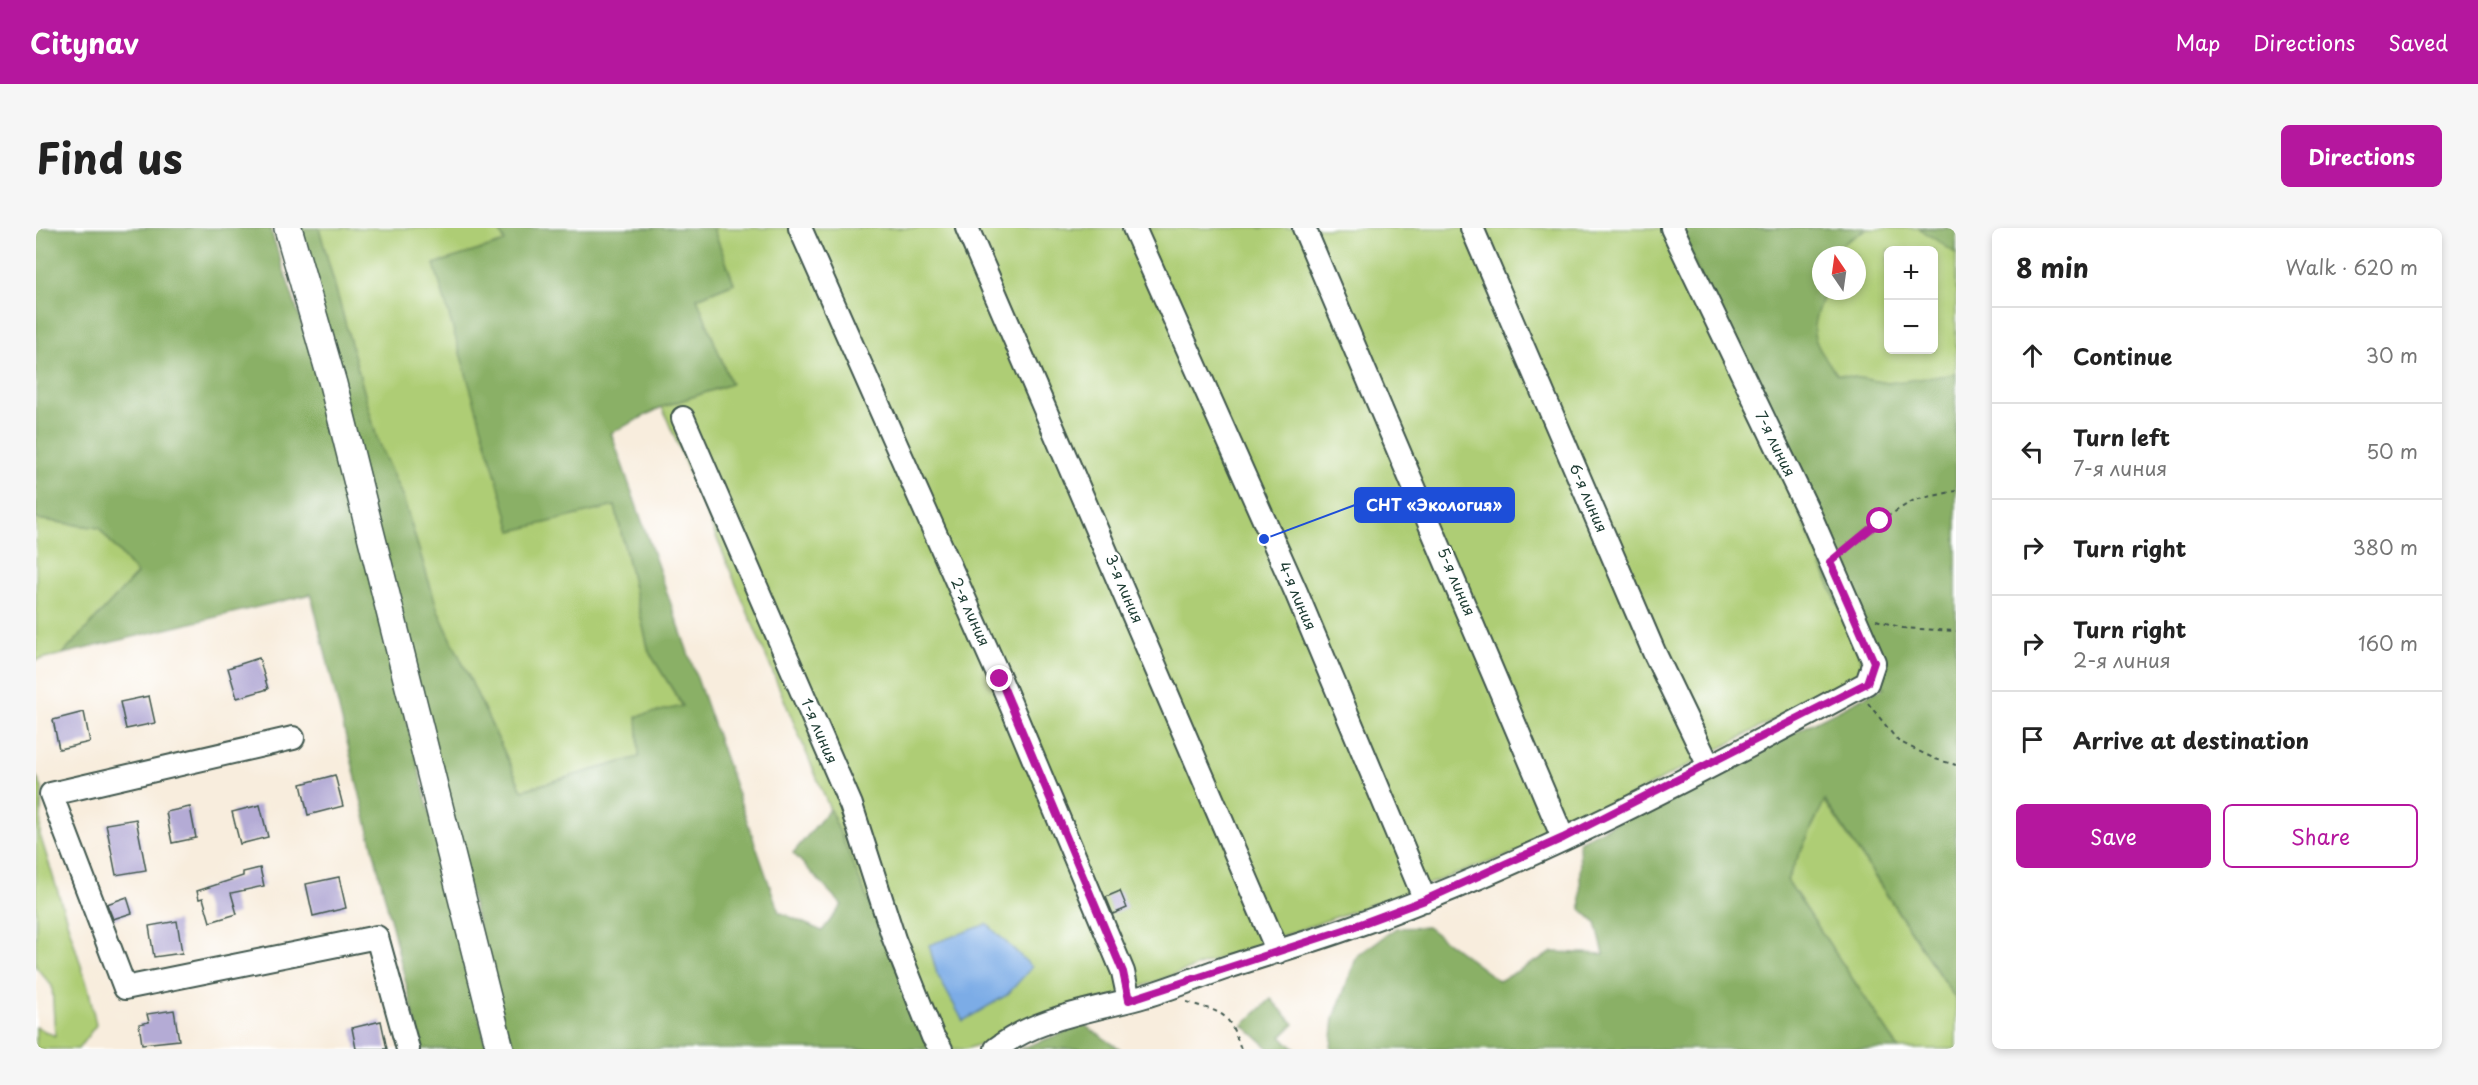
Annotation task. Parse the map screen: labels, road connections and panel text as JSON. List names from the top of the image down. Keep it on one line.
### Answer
{"streets":{"street":["7-я линия","6-я линия","5-я линия","3-я линия","4-я линия","2-я линия","1-я линия"]},"places":["СНТ «Экология»"],"north":"top","page":{"header":"Citynav","nav":["Map","Directions","Saved"],"title":"Find us","buttons":["Directions",["Save","Share"]],"heading":["8 min","Walk · 620 m"],"map_buttons":["+","−"],"list":[["Continue","30 m"],["Turn left","7-я линия","50 m"],["Turn right","380 m"],["Turn right","2-я линия","160 m"],"Arrive at destination"]}}
